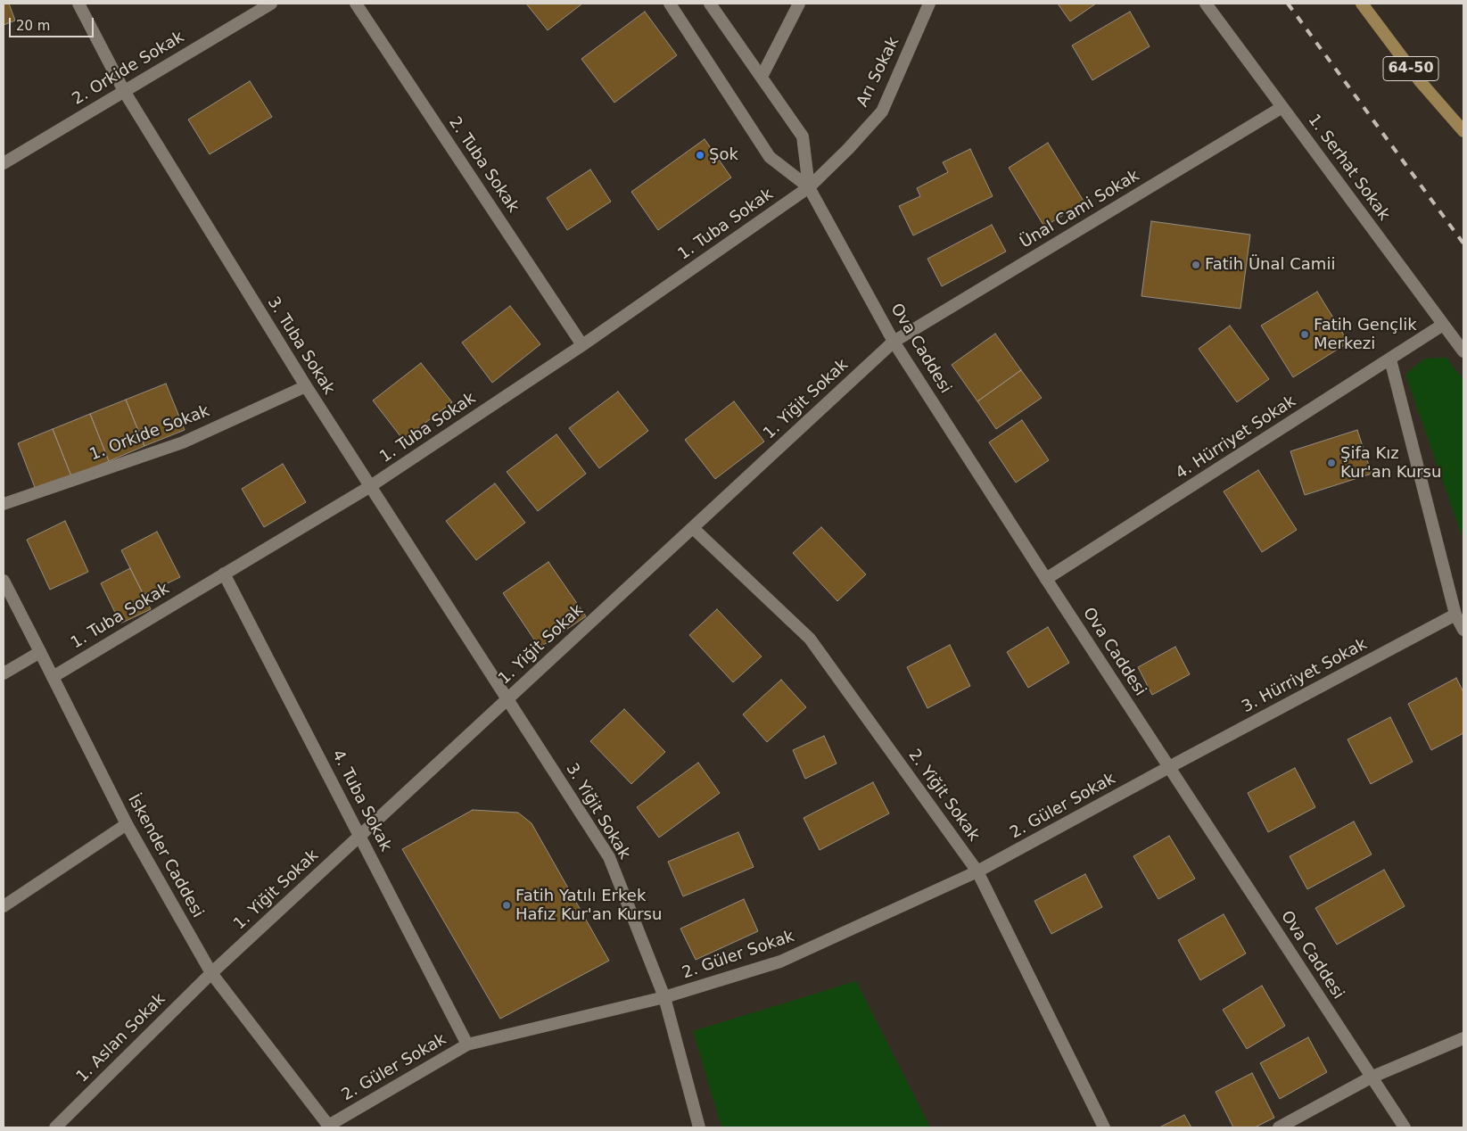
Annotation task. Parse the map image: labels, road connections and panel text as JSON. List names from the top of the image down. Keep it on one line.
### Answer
{"streets":{"main road":["64-50"],"street":["2. Orkide Sokak","Arı Sokak","2. Tuba Sokak","1. Serhat Sokak","Ünal Cami Sokak","1. Tuba Sokak","3. Tuba Sokak","Ova Caddesi","1. Yiğit Sokak","1. Orkide Sokak","4. Hürriyet Sokak","3. Hürriyet Sokak","2. Yiğit Sokak","4. Tuba Sokak","2. Güler Sokak","3. Yiğit Sokak","İskender Caddesi","1. Aslan Sokak"]},"crossings":[["2. Orkide Sokak","3. Tuba Sokak"],["Arı Sokak","1. Tuba Sokak"],["Arı Sokak","Ova Caddesi"],["2. Tuba Sokak","1. Tuba Sokak"],["1. Serhat Sokak","Ünal Cami Sokak"],["1. Serhat Sokak","4. Hürriyet Sokak"],["Ünal Cami Sokak","Ova Caddesi"],["Ünal Cami Sokak","1. Yiğit Sokak"],["1. Tuba Sokak","3. Tuba Sokak"],["1. Tuba Sokak","Ova Caddesi"],["1. Tuba Sokak","4. Tuba Sokak"],["1. Tuba Sokak","İskender Caddesi"],["3. Tuba Sokak","1. Yiğit Sokak"],["3. Tuba Sokak","1. Orkide Sokak"],["3. Tuba Sokak","3. Yiğit Sokak"],["Ova Caddesi","1. Yiğit Sokak"],["Ova Caddesi","4. Hürriyet Sokak"],["Ova Caddesi","3. Hürriyet Sokak"],["Ova Caddesi","2. Güler Sokak"],["1. Yiğit Sokak","2. Yiğit Sokak"],["1. Yiğit Sokak","4. Tuba Sokak"],["1. Yiğit Sokak","3. Yiğit Sokak"],["1. Yiğit Sokak","İskender Caddesi"],["1. Yiğit Sokak","1. Aslan Sokak"],["3. Hürriyet Sokak","2. Güler Sokak"],["2. Yiğit Sokak","2. Güler Sokak"],["4. Tuba Sokak","2. Güler Sokak"],["2. Güler Sokak","3. Yiğit Sokak"],["2. Güler Sokak","İskender Caddesi"],["İskender Caddesi","1. Aslan Sokak"]],"places":["Şok","Fatih Ünal Camii","Fatih Gençlik Merkezi","Şifa Kız Kur'an Kursu","Fatih Yatılı Erkek Hafız Kur'an Kursu"],"scale_bar":"20 m"}
